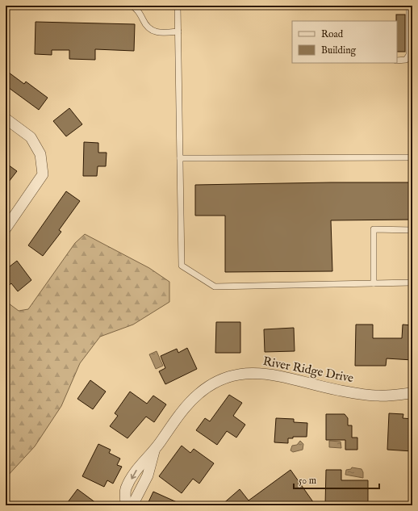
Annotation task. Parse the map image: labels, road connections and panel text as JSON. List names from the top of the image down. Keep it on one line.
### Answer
{"streets":{"street":["River Ridge Drive"]},"legend":["Road","Building"],"scale_bar":"50 m"}
